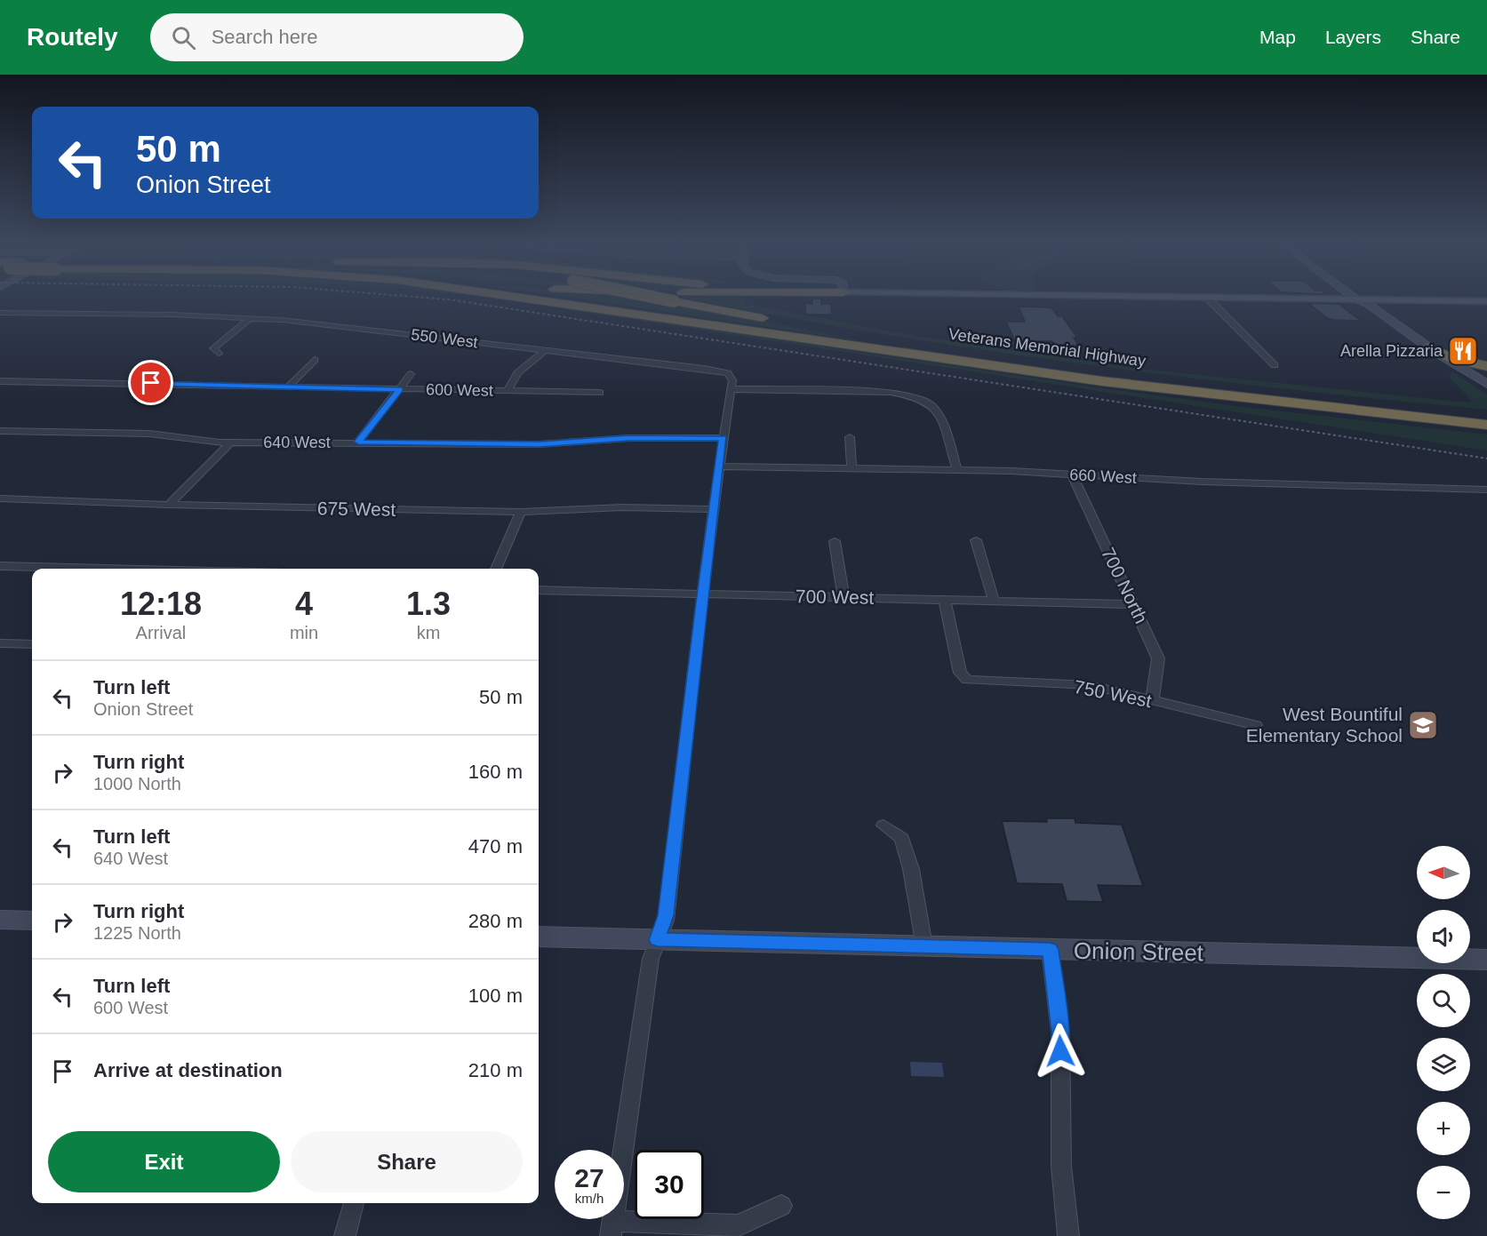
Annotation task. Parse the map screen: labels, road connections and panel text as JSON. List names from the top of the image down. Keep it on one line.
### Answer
{"streets":{"highway":["Veterans Memorial Highway"],"street":["550 West","600 West","640 West","660 West","675 West","700 North","700 West","750 West","Onion Street"]},"crossings":[["660 West","700 North"],["700 North","700 West"],["700 North","750 West"],["700 West","750 West"]],"places":{"restaurant":["Arella Pizzaria"],"school or university":["West Bountiful Elementary School"]},"north":"left","page":{"header":"Routely","search":"Search here","nav":["Map","Layers","Share"],"turn":["50 m","Onion Street"],"eta":["12:18","Arrival","4","min","1.3","km"],"list":[{"name":"Turn left","note":"Onion Street","value":"50 m"},{"name":"Turn right","note":"1000 North","value":"160 m"},{"name":"Turn left","note":"640 West","value":"470 m"},{"name":"Turn right","note":"1225 North","value":"280 m"},{"name":"Turn left","note":"600 West","value":"100 m"},{"name":"Arrive at destination","value":"210 m"}],"map_buttons":["+","−"],"buttons":["Exit","Share"],"speed":"27 km/h","limit":"30"}}
